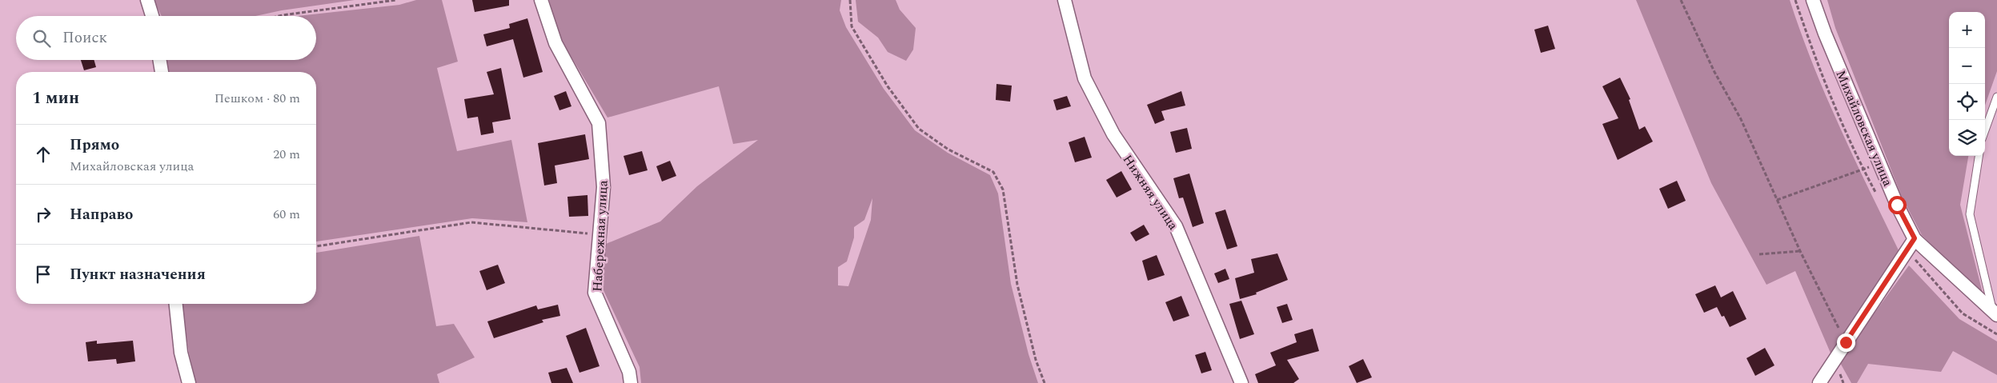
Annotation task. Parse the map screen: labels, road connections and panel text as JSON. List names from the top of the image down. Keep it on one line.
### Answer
{"streets":{"street":["Михайловская улица","Нижняя улица","Набережная улица"]},"page":{"map_buttons":["+","−"],"search":"Поиск","heading":["1 мин","Пешком · 80 m"],"list":[["Прямо","Михайловская улица","20 m"],["Направо","60 m"],"Пункт назначения"]}}
